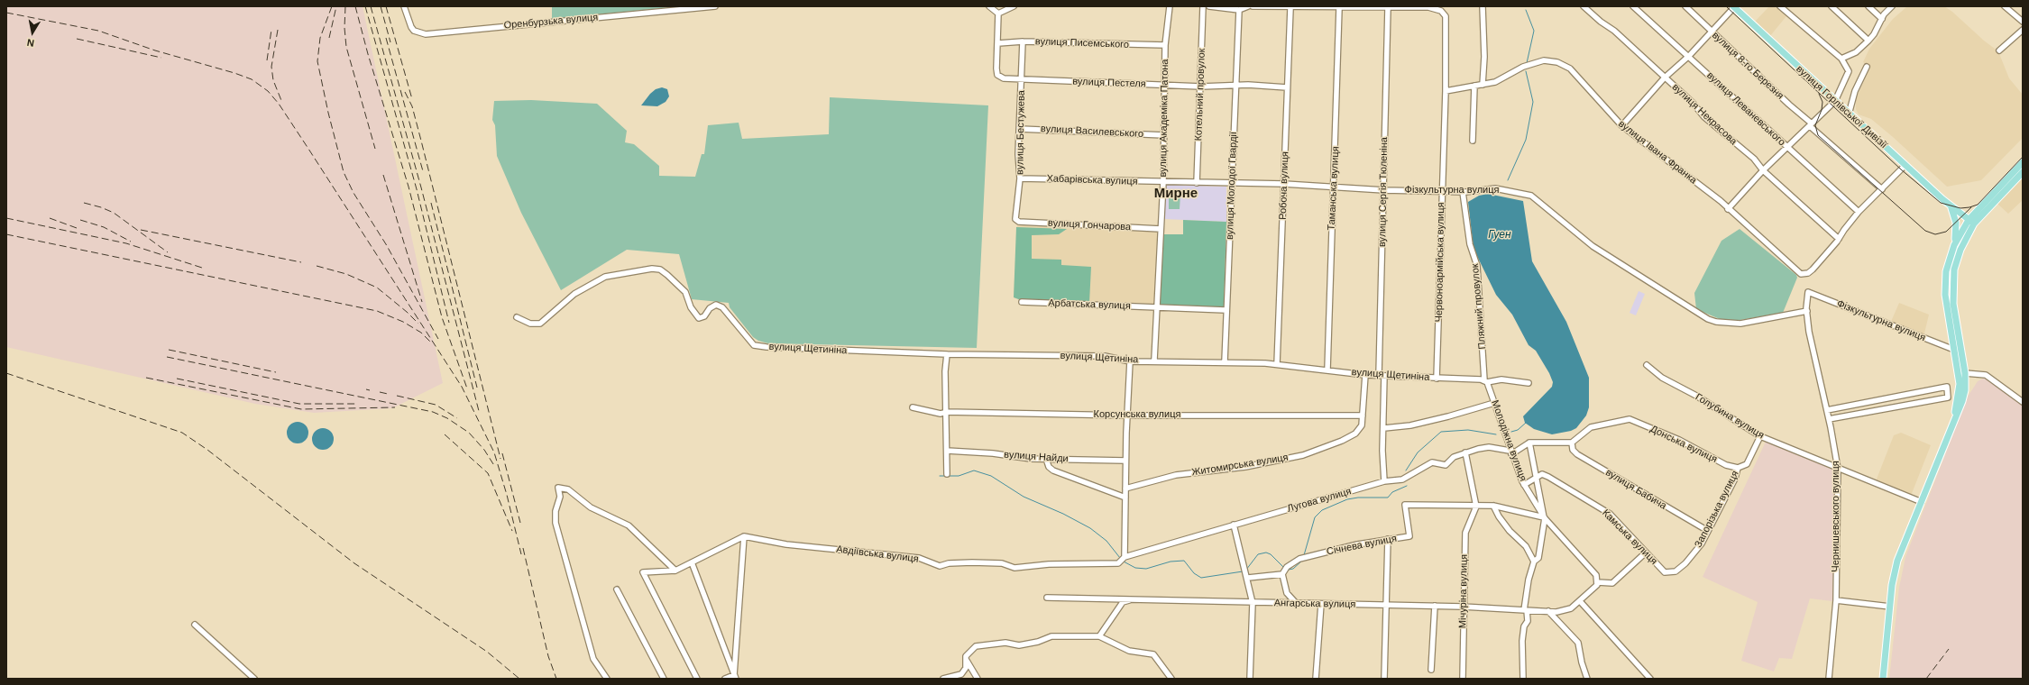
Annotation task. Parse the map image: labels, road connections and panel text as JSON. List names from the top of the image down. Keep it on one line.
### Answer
{"streets":{"main road":["вулиця Горлівської Дивізії"],"street":["Оренбурзька вулиця","вулиця Писемського","вулиця 8-го Березня","вулиця Пестеля","Котельний провулок","вулиця Леваневського","вулиця Некрасова","вулиця Академіка Патона","вулиця Василевського","вулиця Бестужева","вулиця Івана Франка","Хабарівська вулиця","вулиця Молодої Гвардії","Робоча вулиця","Таманська вулиця","Фізкультурна вулиця","вулиця Сергія Тюленіна","вулиця Гончарова","Червоноармійська вулиця","Арбатська вулиця","Пляжний провулок","вулиця Щетиніна","Корсунська вулиця","Голубина вулиця","Молодіжна вулиця","Донська вулиця","вулиця Найди","Житомирська вулиця","вулиця Бабича","Лугова вулиця","Запорізька вулиця","Чернишевського вулиця","Камська вулиця","Січнева вулиця","Авдіївська вулиця","Мічуріна вулиця","Ангарська вулиця"]},"crossings":[["вулиця Писемського","вулиця Пестеля"],["вулиця Писемського","вулиця Академіка Патона"],["вулиця Писемського","вулиця Бестужева"],["вулиця Пестеля","Котельний провулок"],["вулиця Пестеля","вулиця Академіка Патона"],["вулиця Пестеля","вулиця Бестужева"],["вулиця Пестеля","вулиця Молодої Гвардії"],["вулиця Пестеля","Робоча вулиця"],["Котельний провулок","Фізкультурна вулиця"],["вулиця Некрасова","вулиця Івана Франка"],["вулиця Академіка Патона","вулиця Василевського"],["вулиця Академіка Патона","Хабарівська вулиця"],["вулиця Академіка Патона","Фізкультурна вулиця"],["вулиця Академіка Патона","вулиця Гончарова"],["вулиця Академіка Патона","Арбатська вулиця"],["вулиця Академіка Патона","вулиця Щетиніна"],["вулиця Василевського","вулиця Бестужева"],["вулиця Бестужева","Хабарівська вулиця"],["вулиця Бестужева","вулиця Гончарова"],["вулиця Івана Франка","Червоноармійська вулиця"],["Хабарівська вулиця","Фізкультурна вулиця"],["вулиця Молодої Гвардії","Фізкультурна вулиця"],["вулиця Молодої Гвардії","Арбатська вулиця"],["вулиця Молодої Гвардії","вулиця Щетиніна"],["Робоча вулиця","Фізкультурна вулиця"],["Робоча вулиця","вулиця Щетиніна"],["Таманська вулиця","Фізкультурна вулиця"],["Таманська вулиця","вулиця Щетиніна"],["Фізкультурна вулиця","вулиця Сергія Тюленіна"],["Фізкультурна вулиця","Червоноармійська вулиця"],["Фізкультурна вулиця","Пляжний провулок"],["Фізкультурна вулиця","Чернишевського вулиця"],["вулиця Сергія Тюленіна","вулиця Щетиніна"],["вулиця Сергія Тюленіна","Лугова вулиця"],["Червоноармійська вулиця","вулиця Щетиніна"],["Пляжний провулок","вулиця Щетиніна"],["Пляжний провулок","Молодіжна вулиця"],["вулиця Щетиніна","Молодіжна вулиця"],["вулиця Щетиніна","Житомирська вулиця"],["Корсунська вулиця","Житомирська вулиця"],["Голубина вулиця","Запорізька вулиця"],["Голубина вулиця","Чернишевського вулиця"],["Молодіжна вулиця","Лугова вулиця"],["Донська вулиця","вулиця Бабича"],["Донська вулиця","Запорізька вулиця"],["вулиця Бабича","Запорізька вулиця"],["Лугова вулиця","Авдіївська вулиця"],["Запорізька вулиця","Камська вулиця"],["Січнева вулиця","Мічуріна вулиця"],["Мічуріна вулиця","Ангарська вулиця"]],"districts":["Мирне"],"water":["Гуен"],"north":"bottom"}
